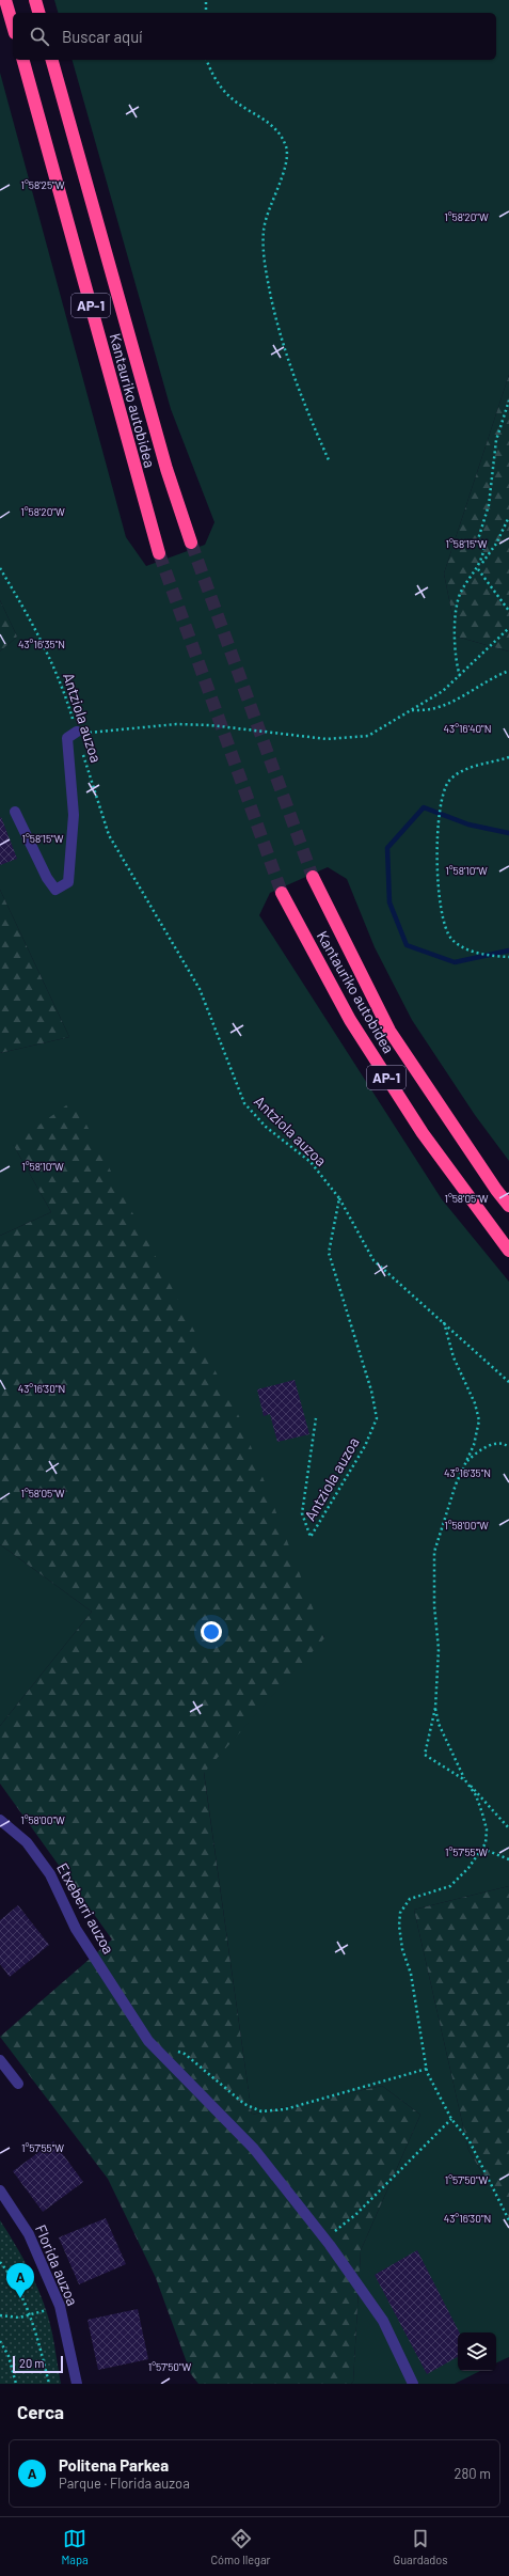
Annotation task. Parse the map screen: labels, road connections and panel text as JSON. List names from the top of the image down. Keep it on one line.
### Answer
{"streets":{"highway":["AP-1","Kantauriko autobidea"],"street":["Etxeberri auzoa","Florida auzoa"],"path":["Antziola auzoa"]},"scale_bar":"20 m","page":{"search":"Buscar aquí","pins":"A","scale":"20 m","heading":"Cerca","list":[{"mark":"A","name":"Politena Parkea","note":"Parque · Florida auzoa","value":"280 m"}],"nav":["Mapa","Cómo llegar","Guardados"]},"coordinates":["1°58'25\"W","1°58'20\"W","1°58'15\"W","43°16'35\"N","43°16'40\"N","1°58'10\"W","1°58'05\"W","43°16'30\"N","1°58'00\"W","1°57'55\"W","1°57'50\"W"]}
